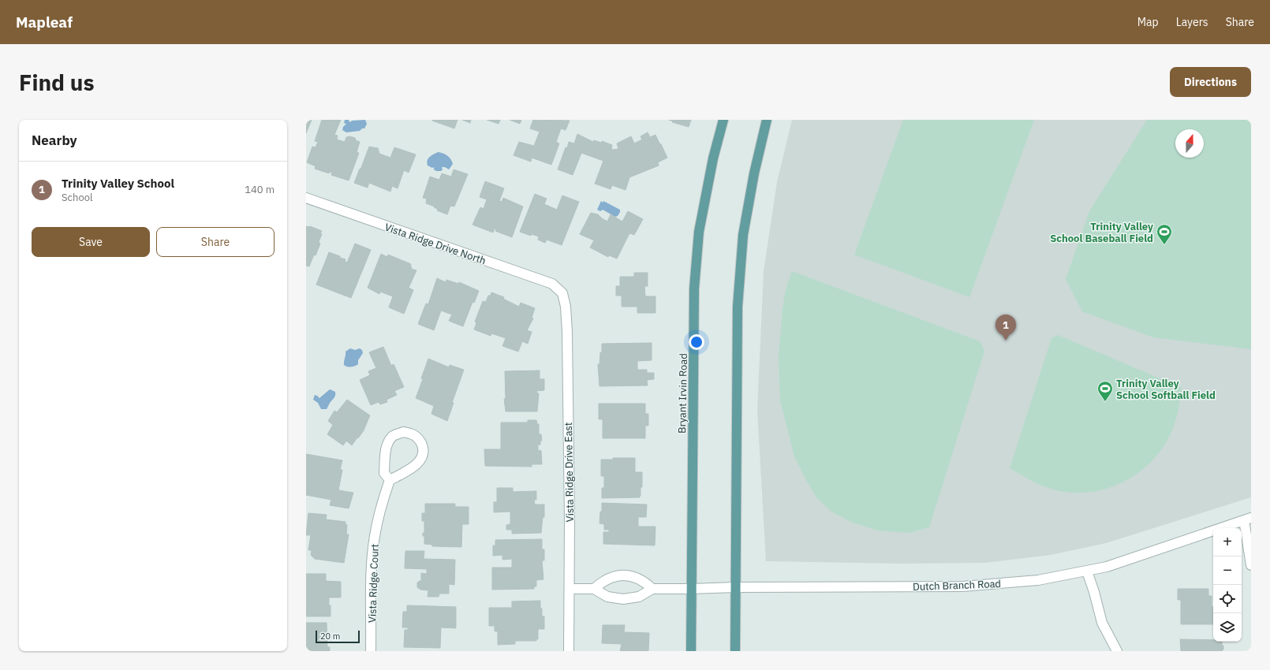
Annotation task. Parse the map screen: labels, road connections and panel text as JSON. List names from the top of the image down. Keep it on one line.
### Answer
{"streets":{"main road":["Bryant Irvin Road"],"street":["Vista Ridge Drive North","Vista Ridge Drive East","Vista Ridge Court","Dutch Branch Road"]},"crossings":[["Vista Ridge Drive North","Vista Ridge Drive East"],["Bryant Irvin Road","Dutch Branch Road"]],"places":{"sports":["Trinity Valley School Baseball Field","Trinity Valley School Softball Field"]},"scale_bar":"20 m","north":"top","page":{"header":"Mapleaf","nav":["Map","Layers","Share"],"buttons":["Directions",["Save","Share"]],"title":"Find us","heading":"Nearby","list":[{"mark":"1","name":"Trinity Valley School","note":"School","value":"140 m"}],"pins":"1","map_buttons":["+","−"],"scale":"20 m"}}
